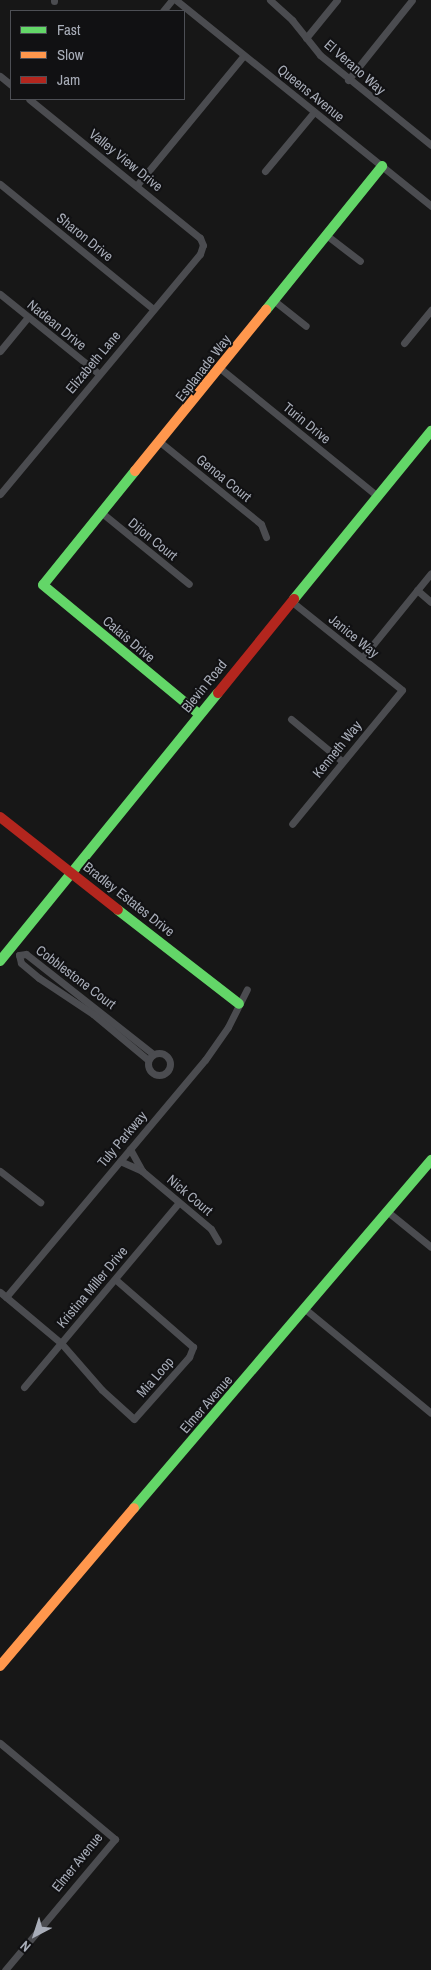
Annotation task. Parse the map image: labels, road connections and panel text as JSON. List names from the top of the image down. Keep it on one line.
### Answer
{"streets":{"street":["El Verano Way","Queens Avenue","Valley View Drive","Sharon Drive","Nadean Drive","Elizabeth Lane","Esplanade Way","Turin Drive","Genoa Court","Dijon Court","Janice Way","Calais Drive","Blevin Road","Kenneth Way","Bradley Estates Drive","Cobblestone Court","Tuly Parkway","Nick Court","Kristina Miller Drive","Mia Loop","Elmer Avenue"]},"crossings":[["Queens Avenue","Esplanade Way"],["Valley View Drive","Elizabeth Lane"],["Sharon Drive","Elizabeth Lane"],["Nadean Drive","Elizabeth Lane"],["Esplanade Way","Turin Drive"],["Esplanade Way","Genoa Court"],["Esplanade Way","Dijon Court"],["Esplanade Way","Calais Drive"],["Turin Drive","Blevin Road"],["Janice Way","Blevin Road"],["Janice Way","Kenneth Way"],["Calais Drive","Blevin Road"],["Blevin Road","Bradley Estates Drive"],["Blevin Road","Cobblestone Court"],["Bradley Estates Drive","Tuly Parkway"],["Tuly Parkway","Nick Court"],["Nick Court","Kristina Miller Drive"],["Kristina Miller Drive","Mia Loop"]],"legend":["Fast","Slow","Jam"],"north":"bottom left"}
